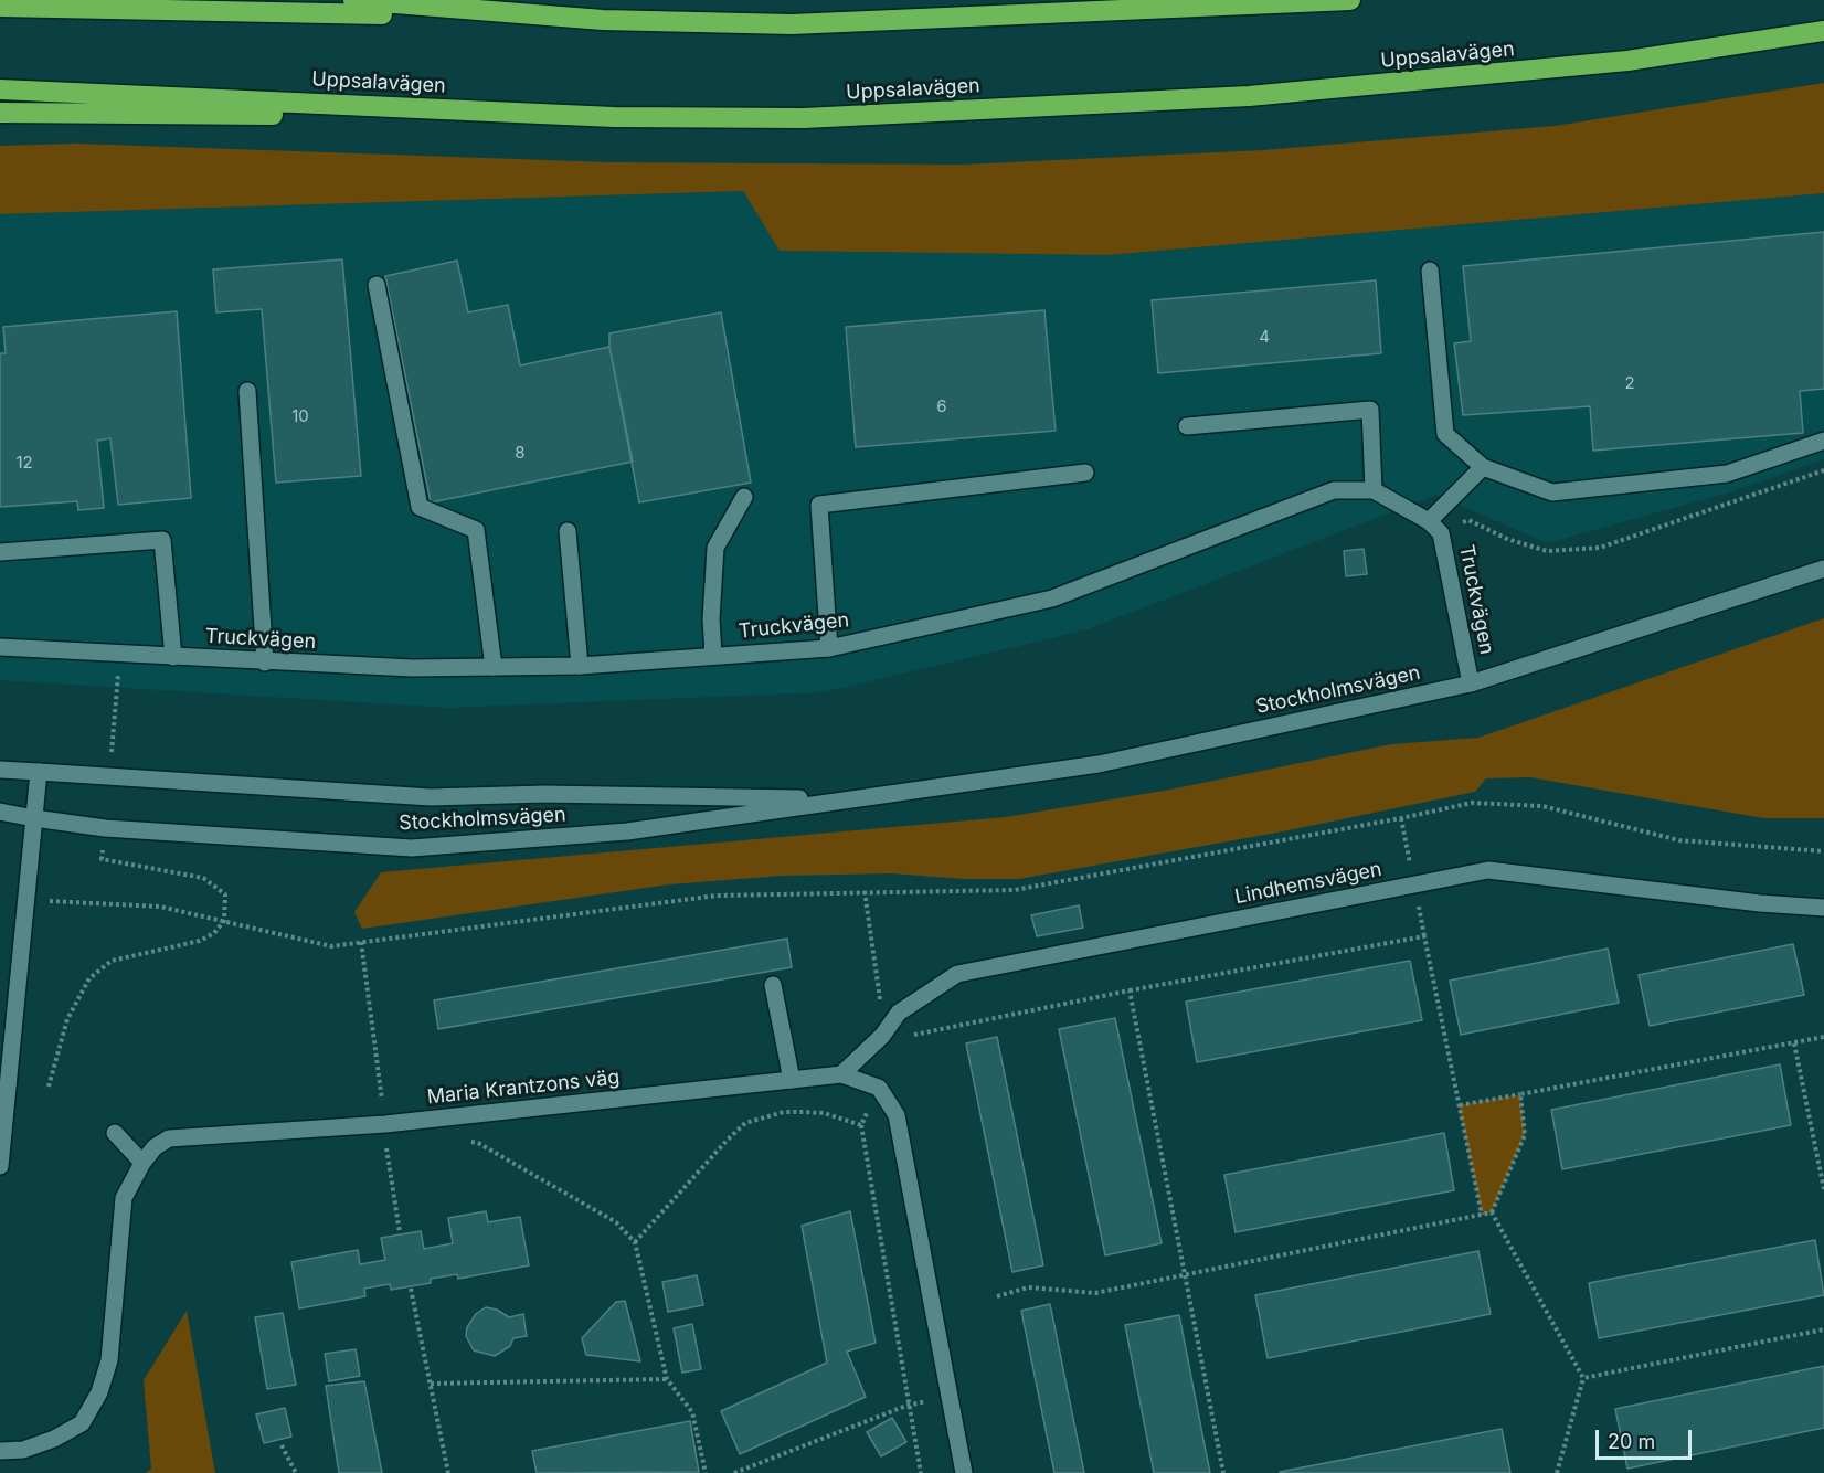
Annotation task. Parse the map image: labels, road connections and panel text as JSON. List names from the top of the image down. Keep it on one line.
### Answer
{"streets":{"highway":["Uppsalavägen"],"street":["Truckvägen","Stockholmsvägen","Lindhemsvägen","Maria Krantzons väg"]},"crossings":[["Truckvägen","Stockholmsvägen"],["Lindhemsvägen","Maria Krantzons väg"]],"house_numbers":["4","2","6","10","8","12"],"scale_bar":"20 m"}
